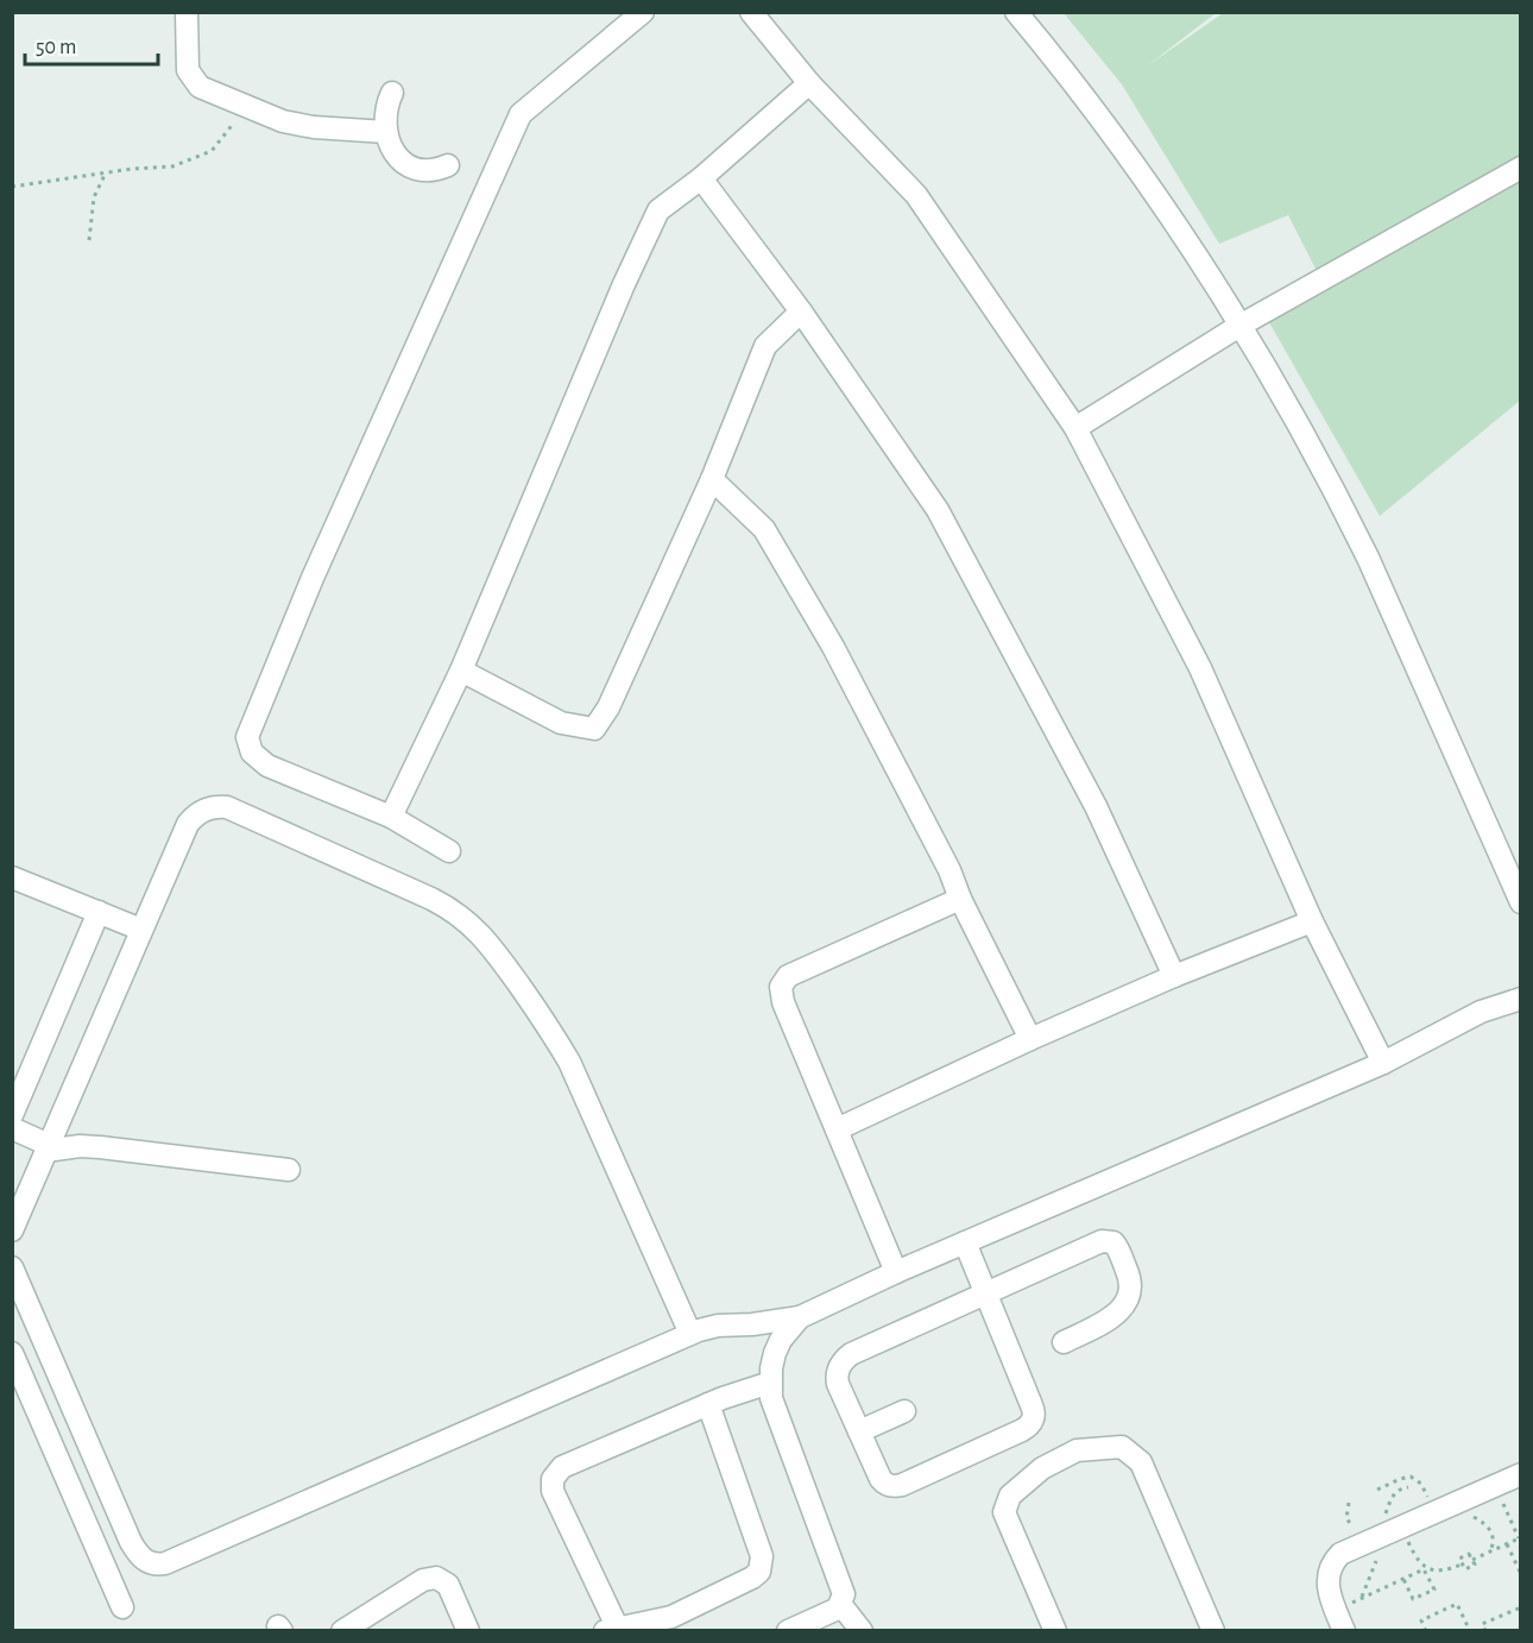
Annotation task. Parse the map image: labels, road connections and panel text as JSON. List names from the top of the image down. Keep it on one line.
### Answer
{"scale_bar":"50 m"}
